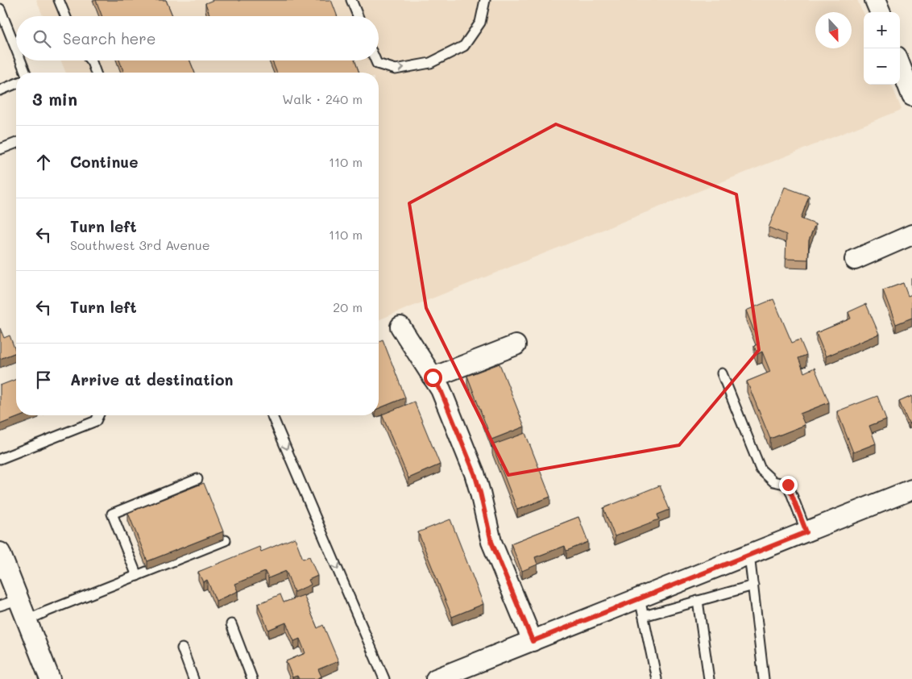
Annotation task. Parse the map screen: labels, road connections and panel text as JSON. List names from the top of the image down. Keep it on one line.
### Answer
{"north":"bottom","page":{"map_buttons":["+","−"],"search":"Search here","heading":["3 min","Walk · 240 m"],"list":[["Continue","110 m"],["Turn left","Southwest 3rd Avenue","110 m"],["Turn left","20 m"],"Arrive at destination"]}}
